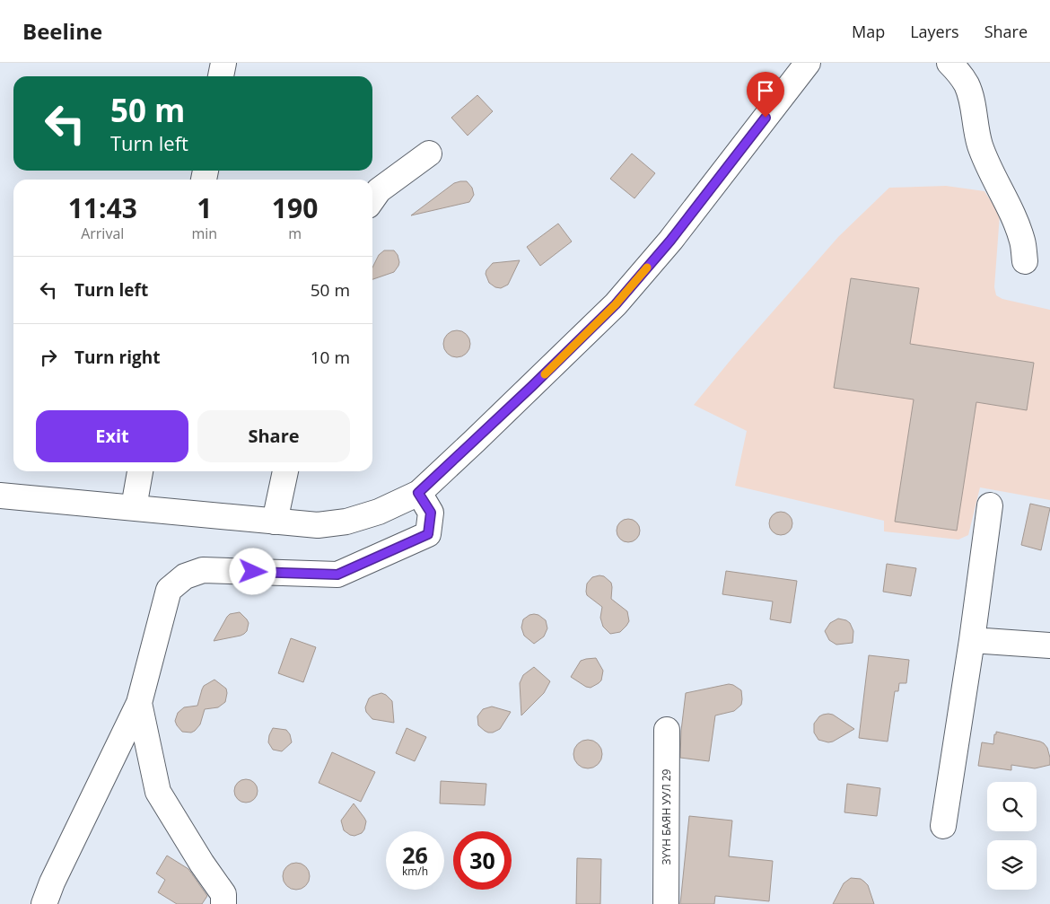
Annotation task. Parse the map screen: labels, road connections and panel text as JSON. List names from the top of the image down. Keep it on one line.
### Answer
{"streets":{"street":["ЗҮҮН БАЯН УУЛ 29"]},"page":{"header":"Beeline","nav":["Map","Layers","Share"],"turn":["50 m","Turn left"],"eta":["11:43","Arrival","1","min","190","m"],"list":[{"name":"Turn left","value":"50 m"},{"name":"Turn right","value":"10 m"}],"buttons":["Exit","Share"],"speed":"26 km/h","limit":"30"}}
